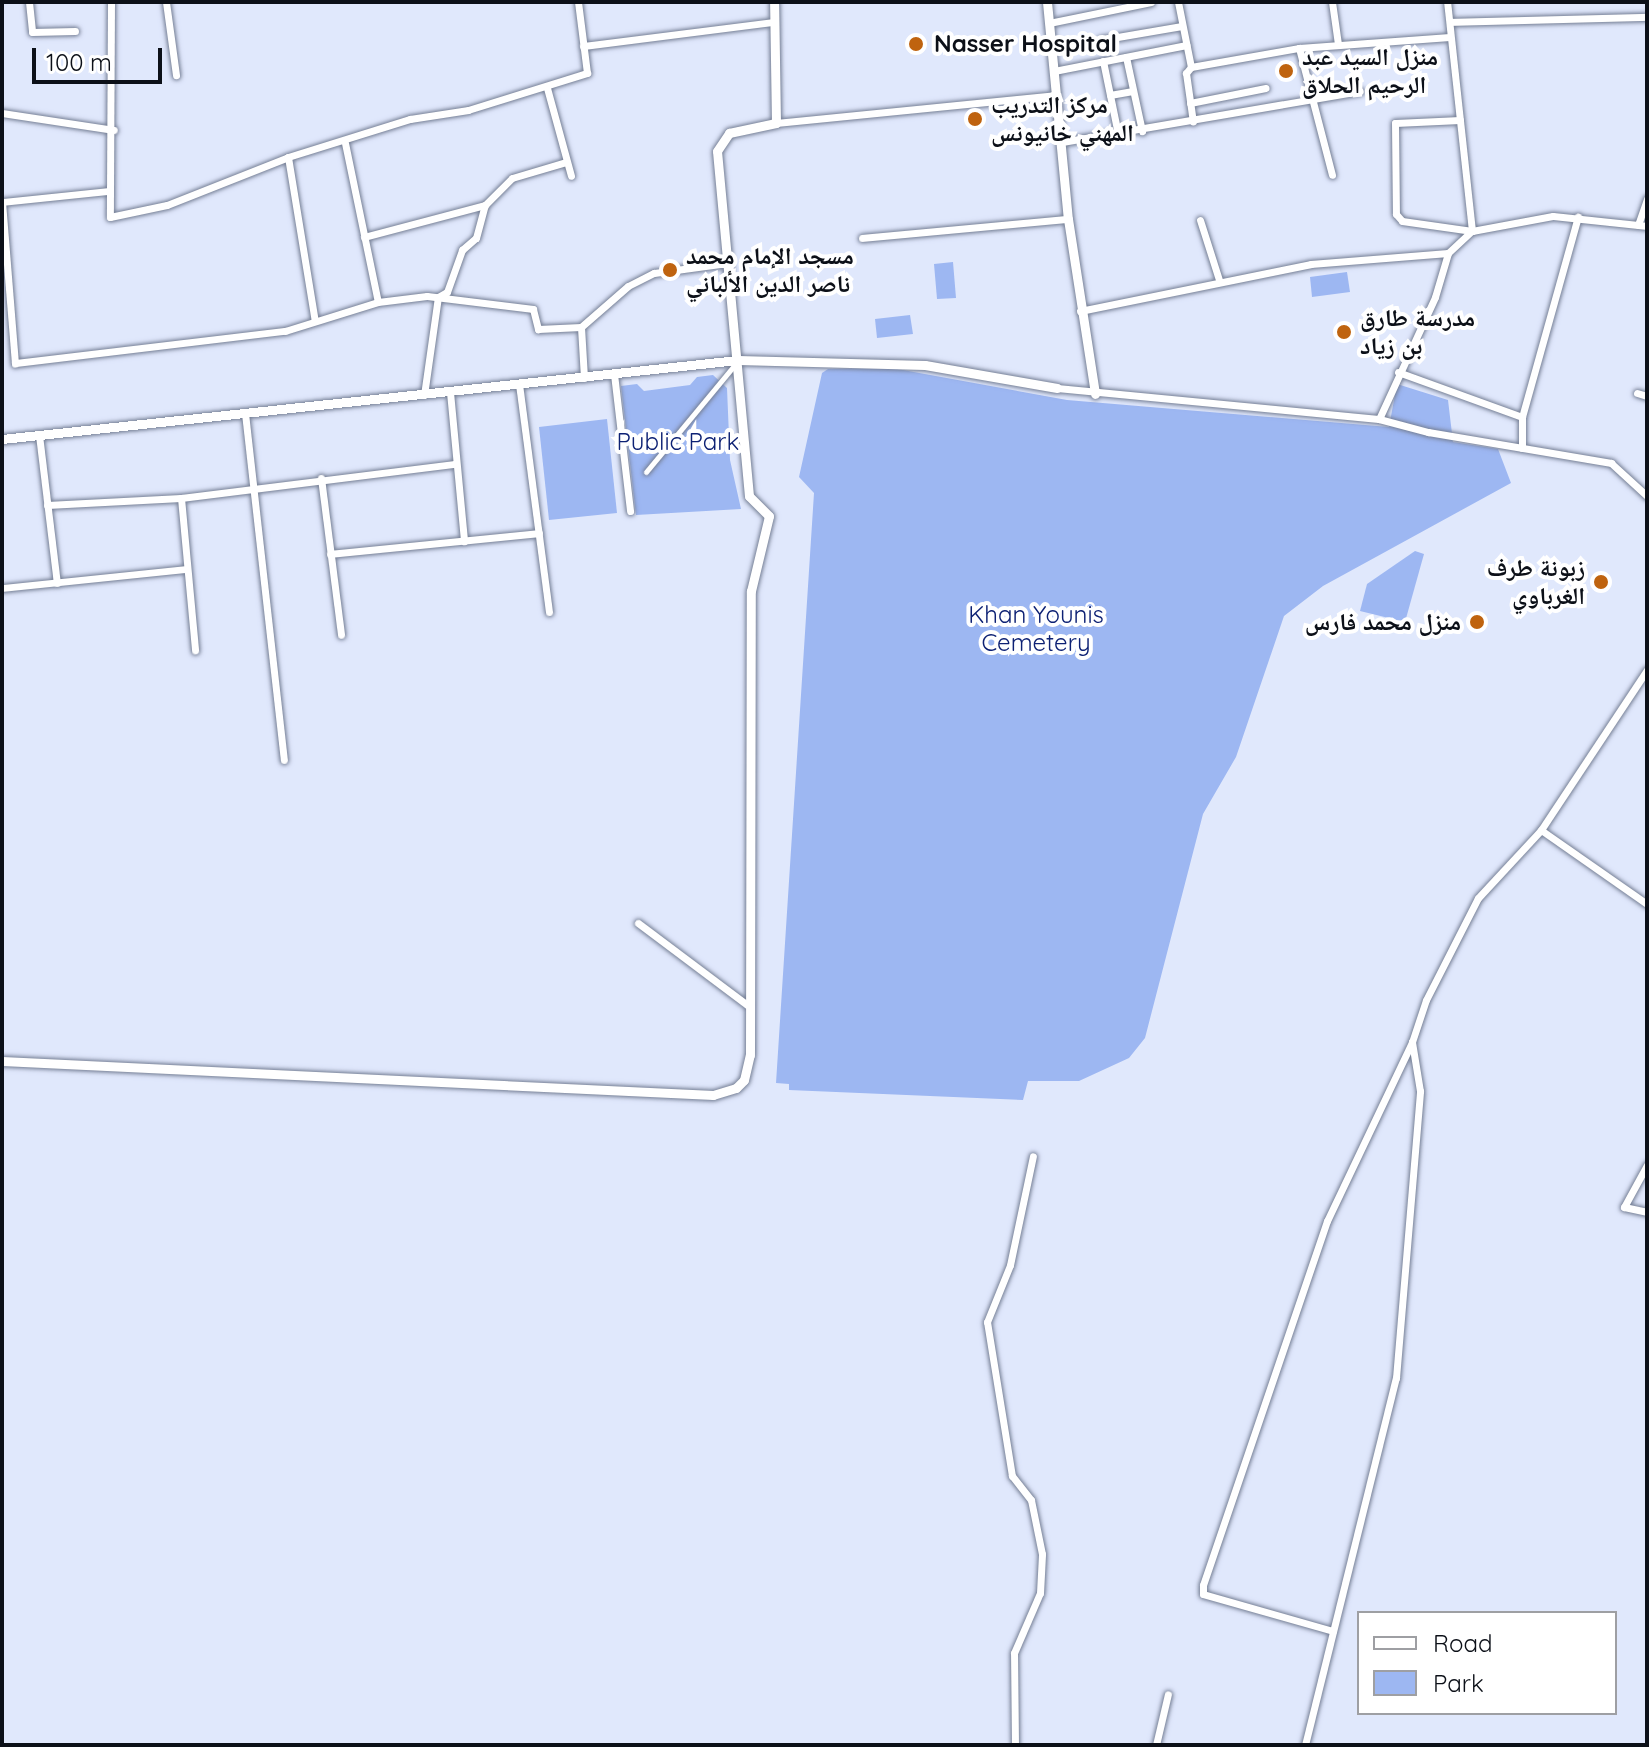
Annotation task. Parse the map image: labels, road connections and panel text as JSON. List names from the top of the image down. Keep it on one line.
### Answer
{"parks":["Public Park","Khan Younis Cemetery"],"places":["Nasser Hospital","منزل السيد عبد الرحيم الحلاق","مركز التدريب المهني خانيونس","مسجد الإمام محمد ناصر الدين الألباني","مدرسة طارق بن زياد","زبونة طرف الغرباوي","منزل محمد فارس"],"legend":["Road","Park"],"scale_bar":"100 m"}
